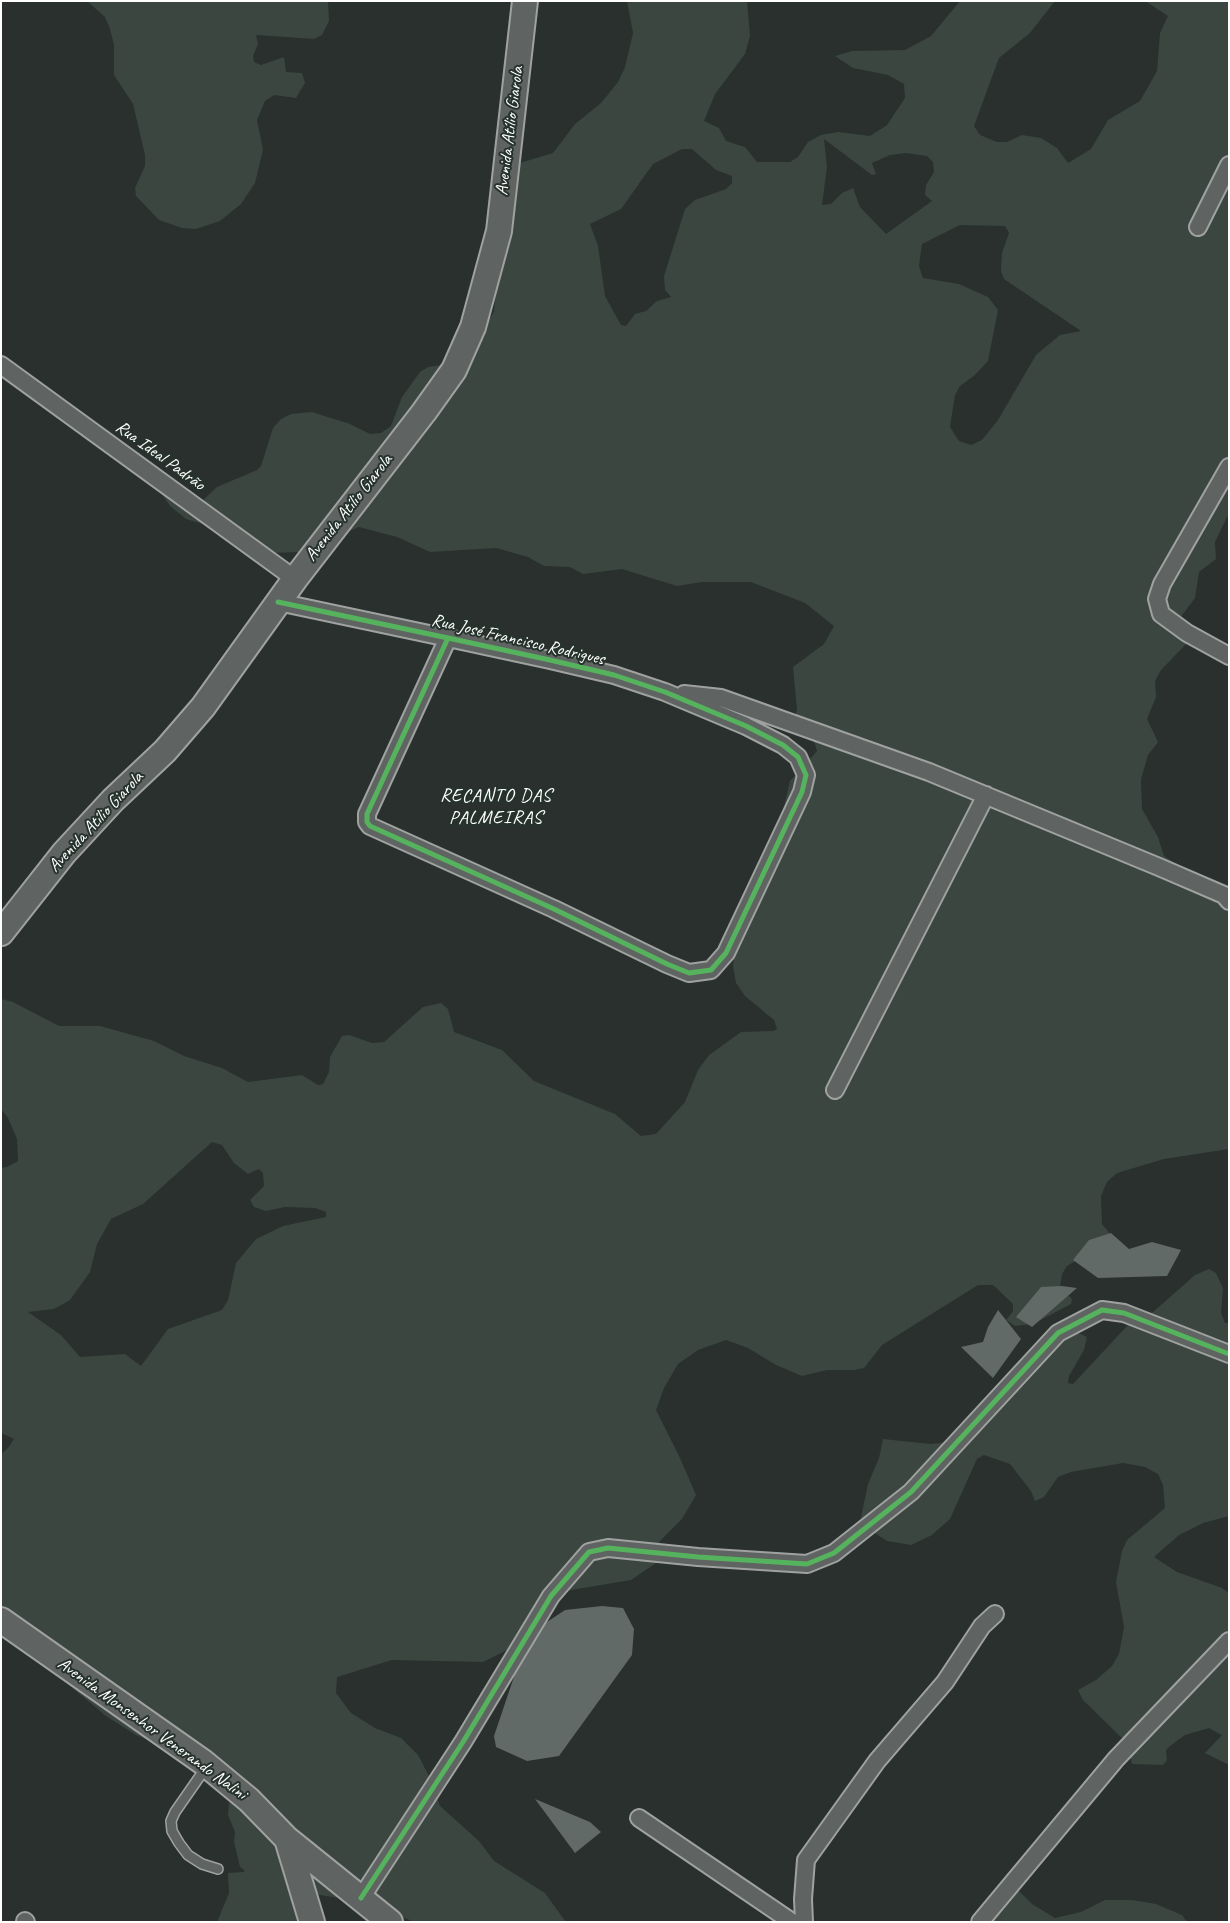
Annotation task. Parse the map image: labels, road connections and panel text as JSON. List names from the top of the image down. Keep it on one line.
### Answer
{"streets":{"street":["Avenida Atílio Giarola","Rua Ideal Padrão","Rua José Francisco Rodrigues","Avenida Monsenhor Venerando Nalini"]},"crossings":[["Avenida Atílio Giarola","Rua Ideal Padrão"],["Avenida Atílio Giarola","Rua José Francisco Rodrigues"]],"districts":["RECANTO DAS PALMEIRAS"]}
